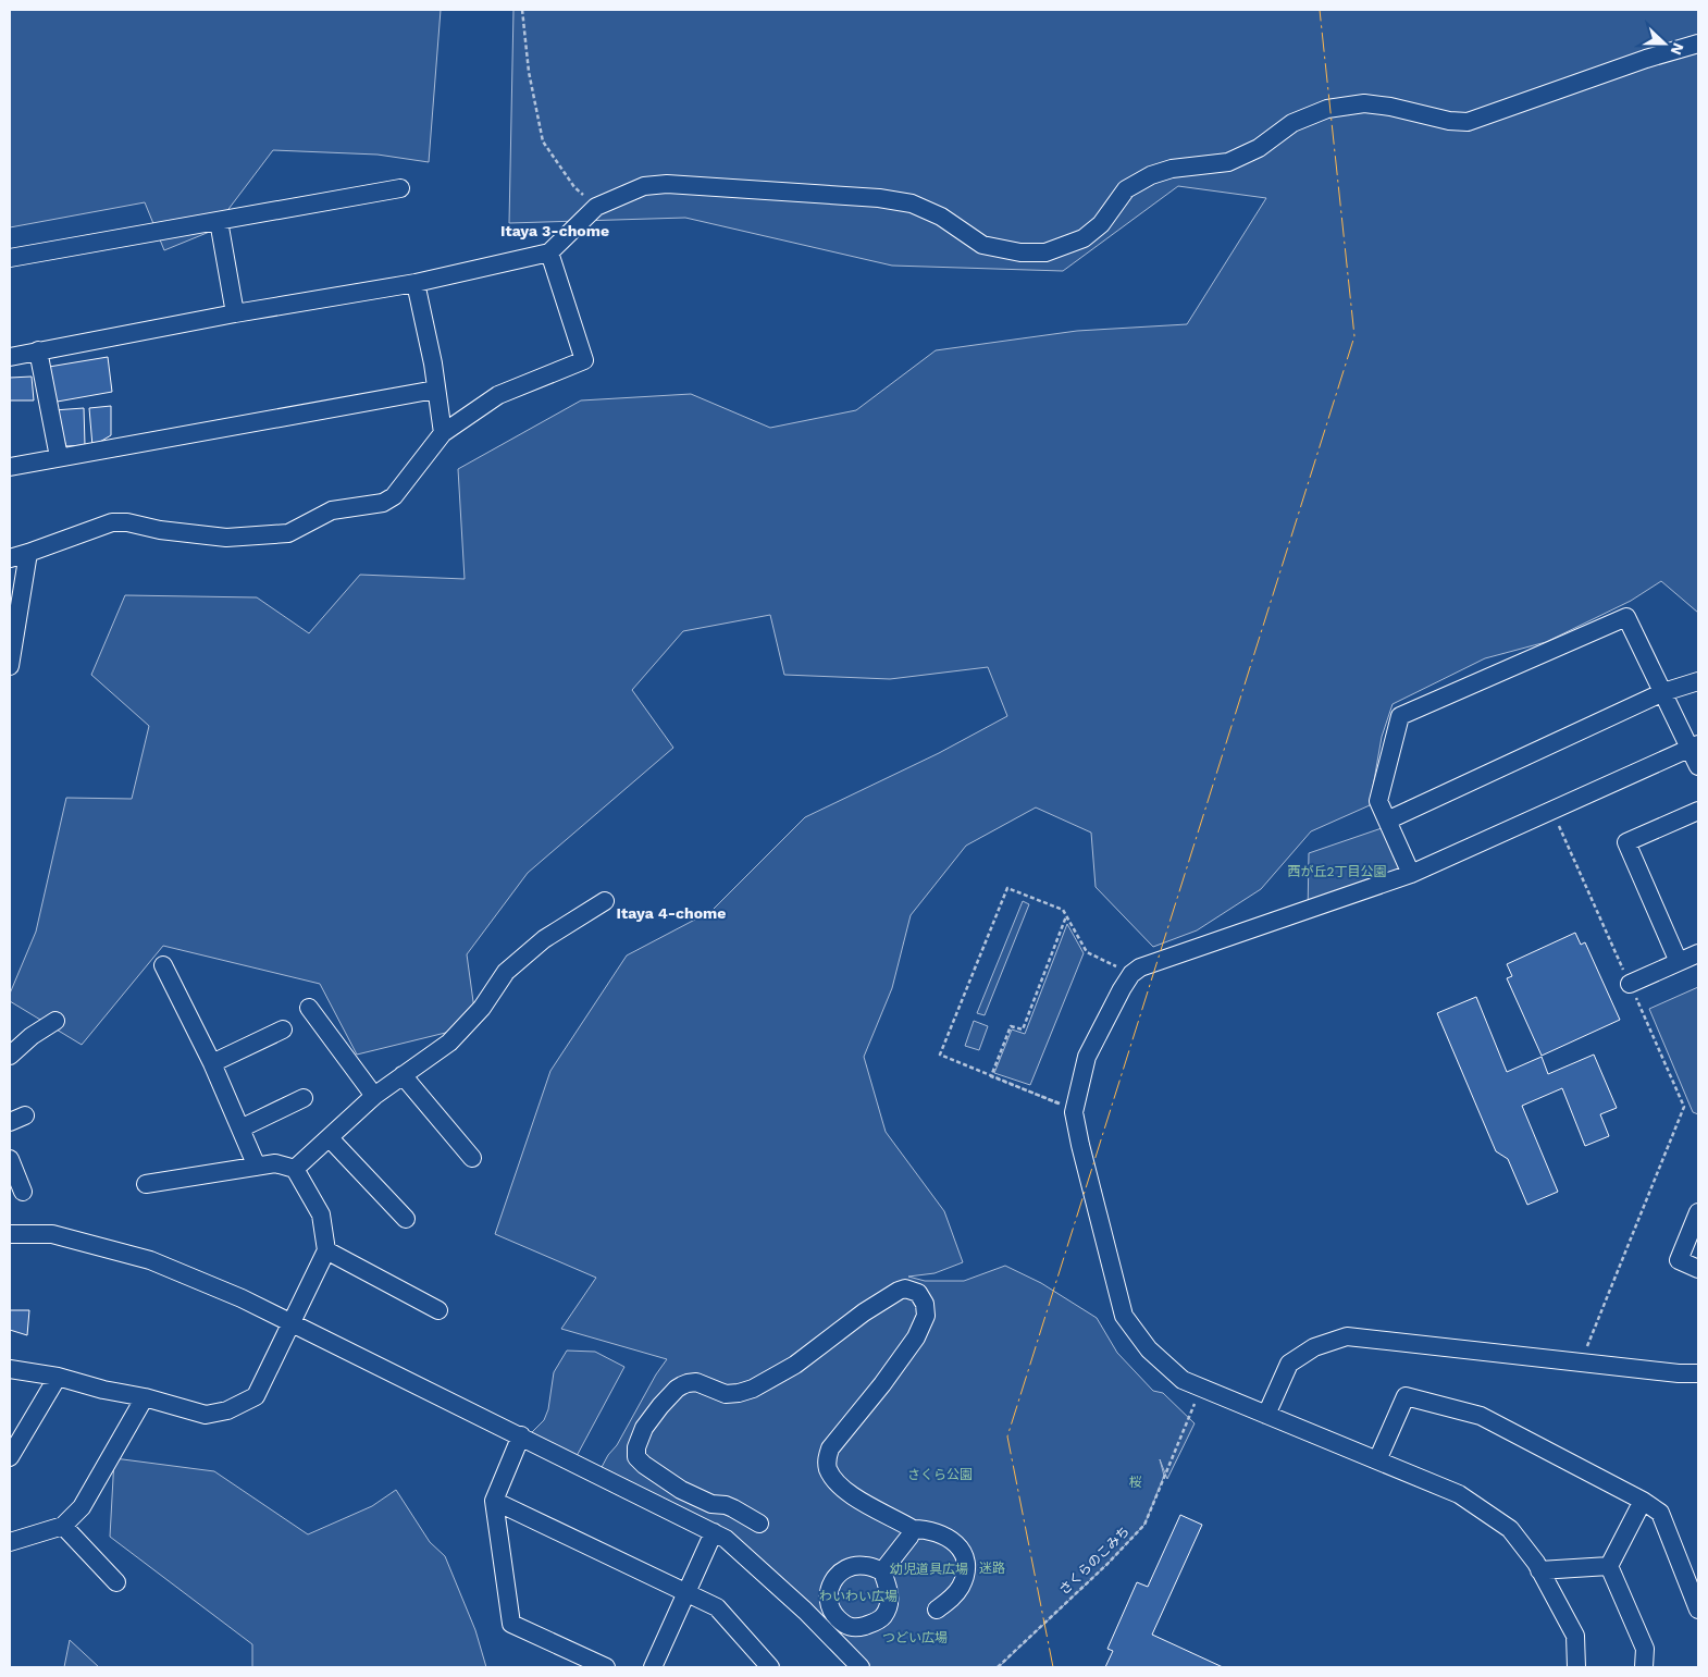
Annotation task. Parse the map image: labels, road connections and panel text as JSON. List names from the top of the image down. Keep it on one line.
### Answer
{"streets":{"path":["さくらのこみち"]},"districts":["Itaya 3-chome","Itaya 4-chome"],"parks":["西が丘2丁目公園","さくら公園","桜","迷路","幼児道具広場","わいわい広場","つどい広場"],"north":"right"}
